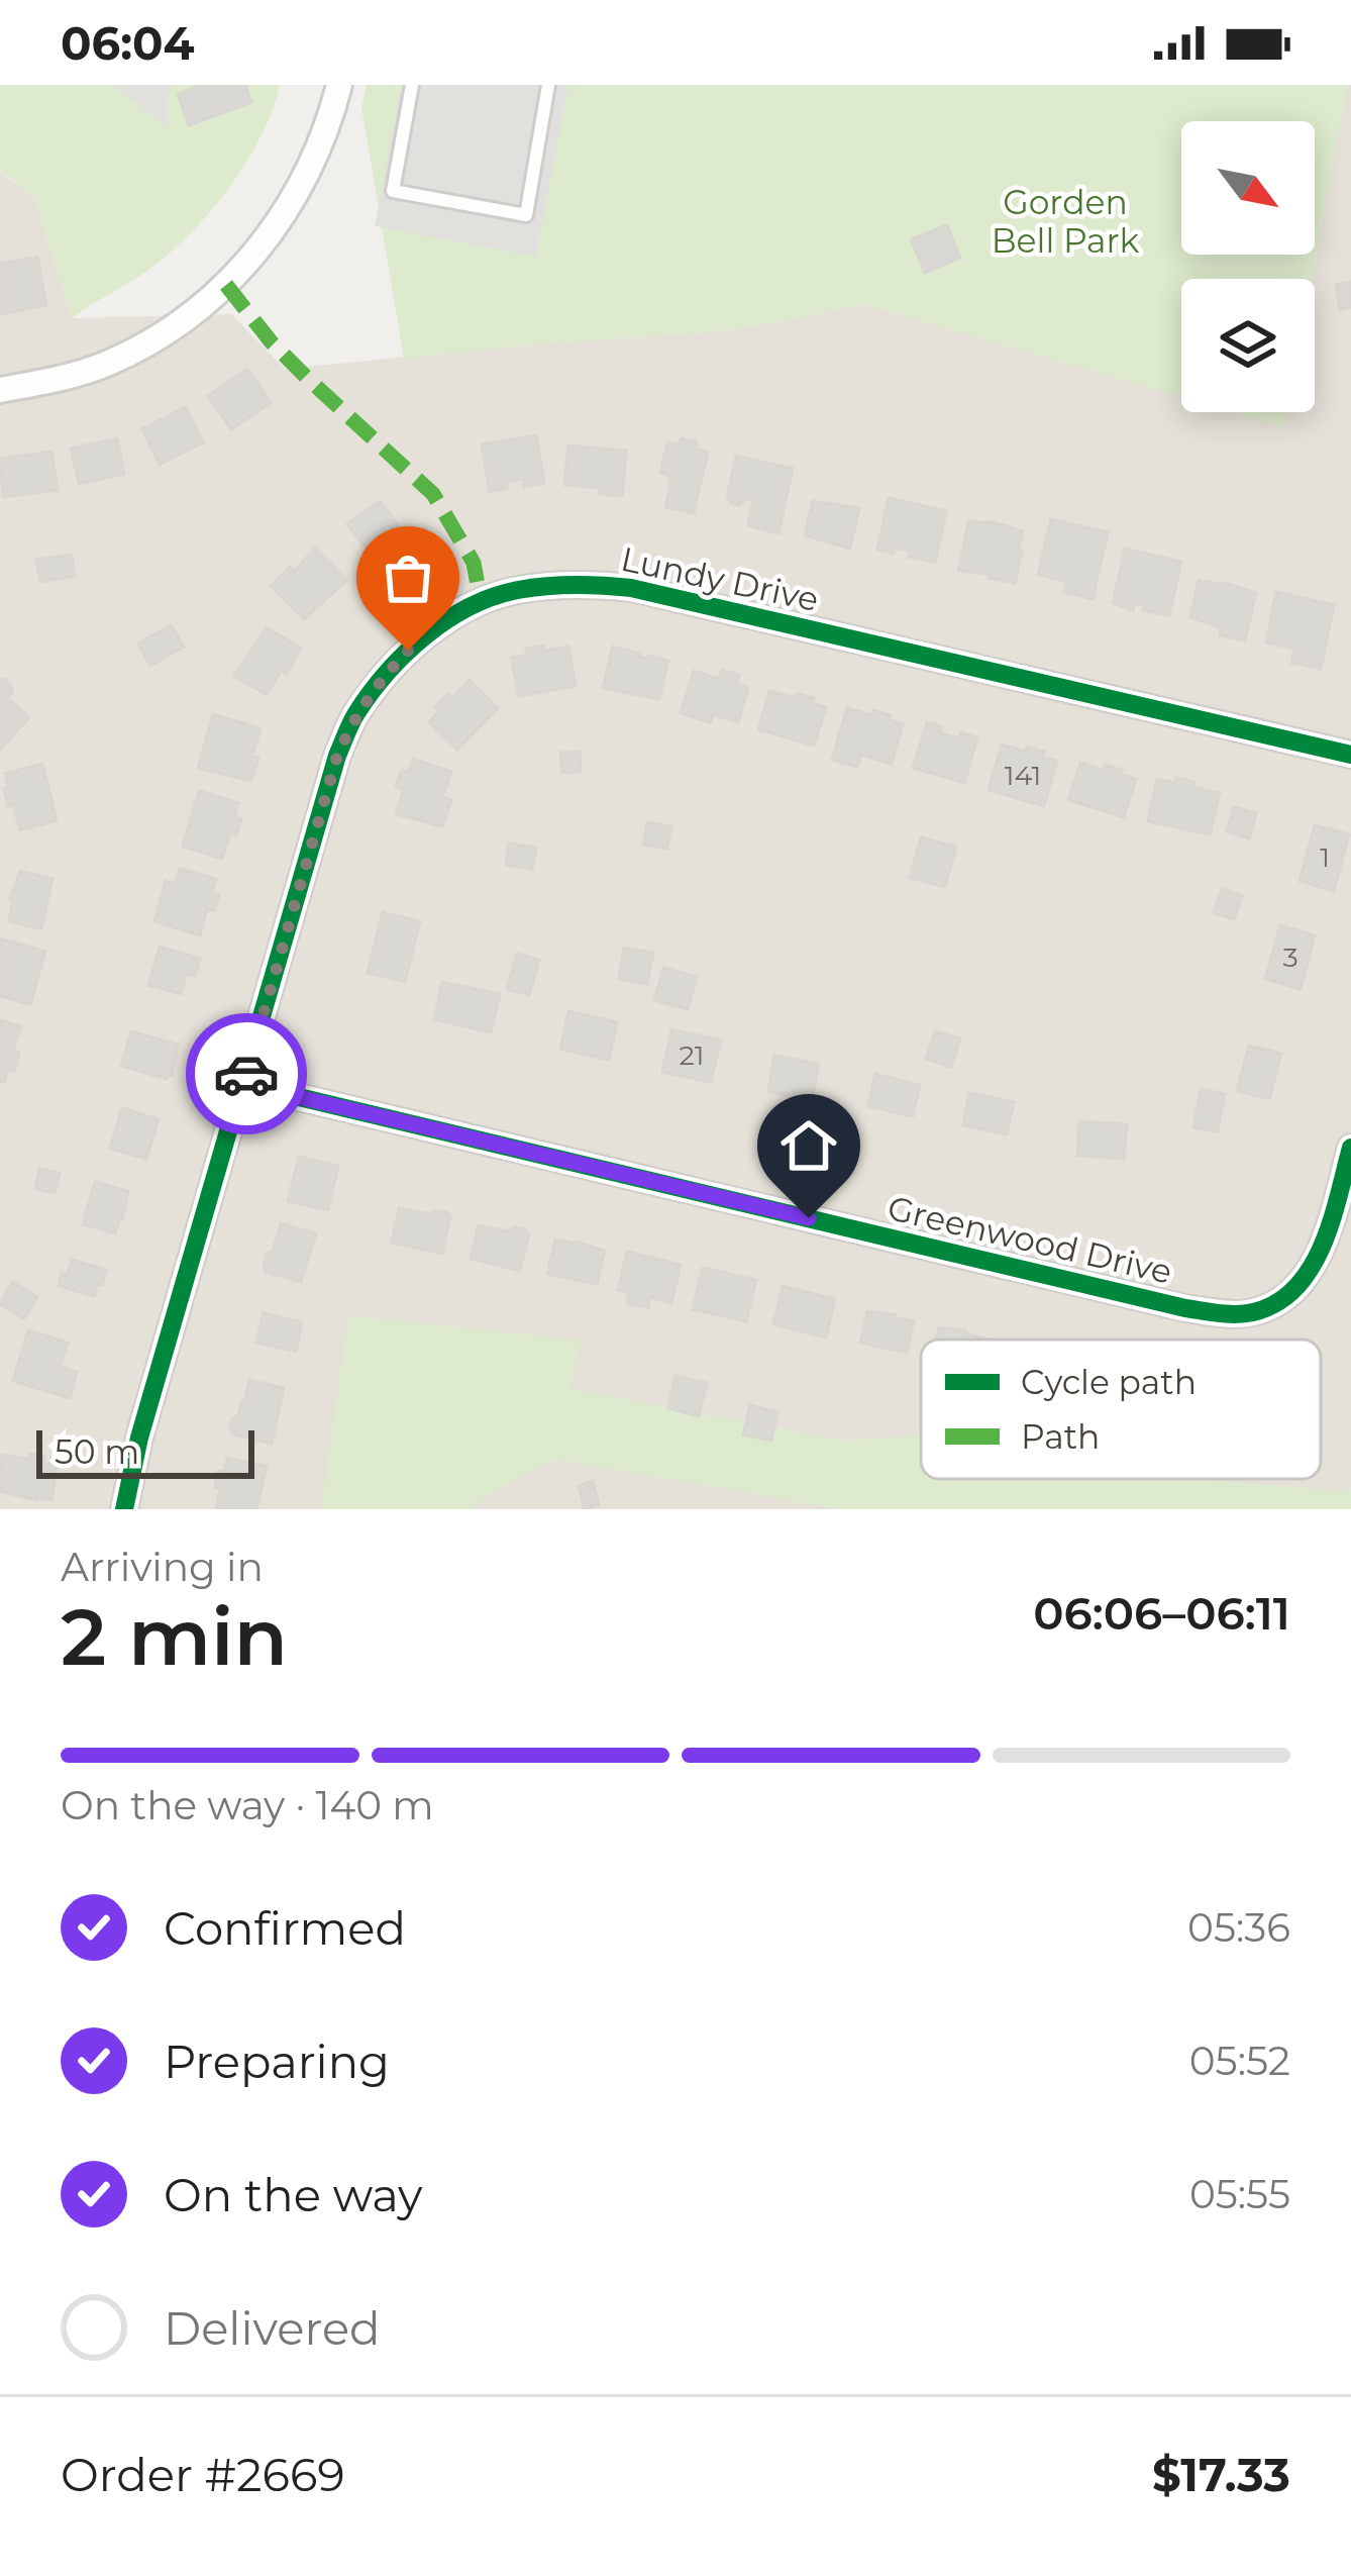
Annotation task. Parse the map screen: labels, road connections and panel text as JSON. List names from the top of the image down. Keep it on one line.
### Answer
{"streets":{"street":["Lundy Drive","Greenwood Drive"]},"crossings":[["Lundy Drive","Greenwood Drive"]],"parks":["Gorden Bell Park"],"house_numbers":["141","1","3","21"],"legend":["Cycle path","Path"],"scale_bar":"50 m","north":"bottom right","page":{"status":"06:04","scale":"50 m","heading":["2 min","Arriving in","06:06–06:11"],"panel":["Order #2669","$17.33"],"bar":"On the way · 140 m","list":[["Confirmed","05:36"],["Preparing","05:52"],["On the way","05:55"],"Delivered"]}}
